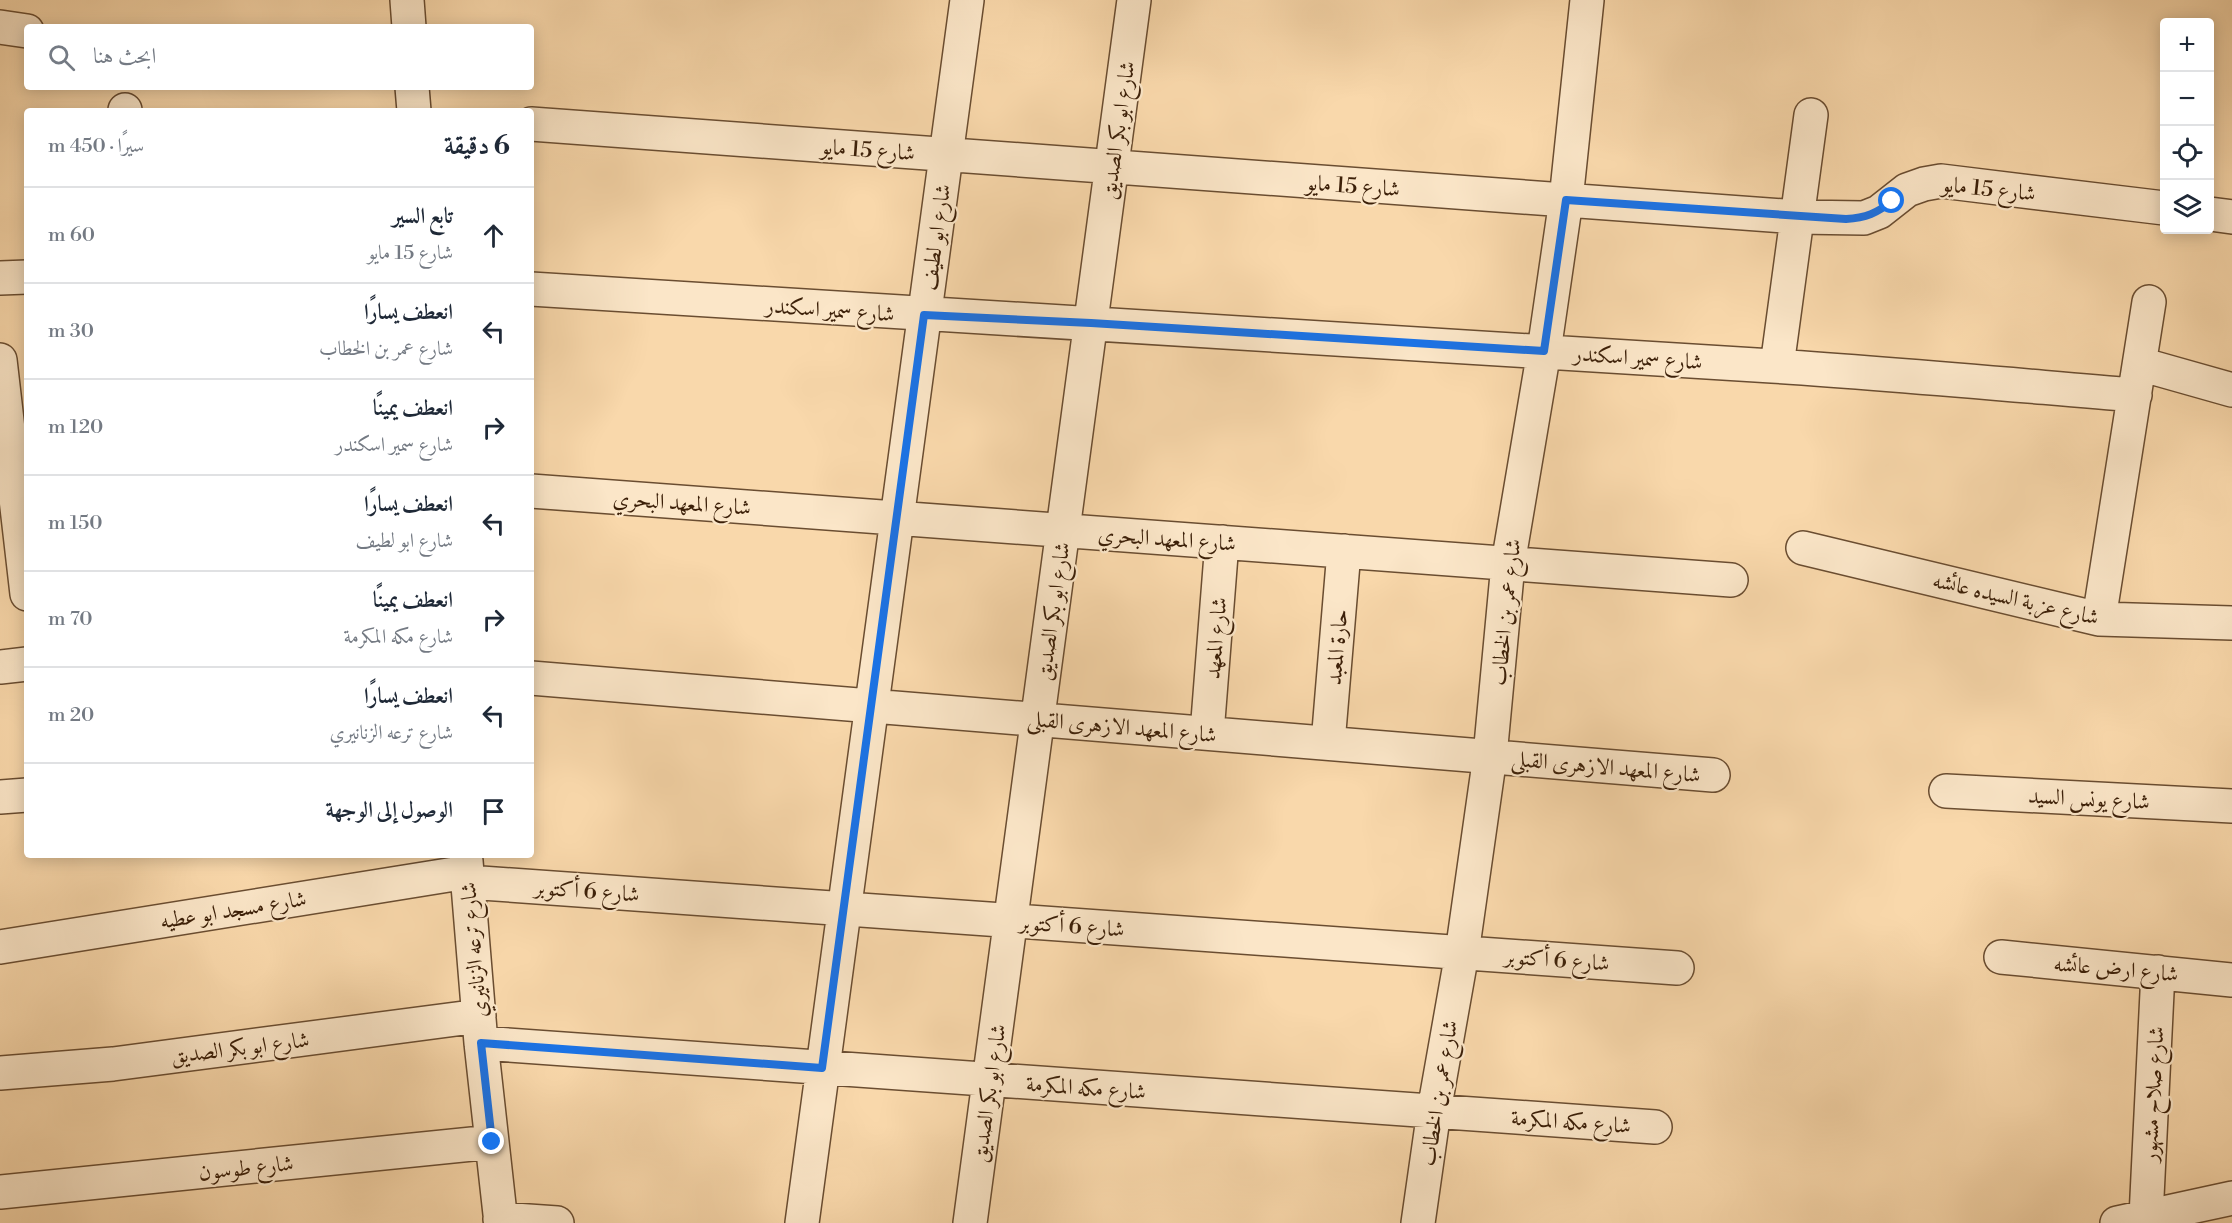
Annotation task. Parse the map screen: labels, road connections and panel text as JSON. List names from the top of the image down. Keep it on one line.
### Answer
{"streets":{"street":["شارع ابو بكر الصديق","شارع 15 مايو","شارع ابو لطيف","شارع سمير اسكندر","شارع المعهد البحري","شارع عزبة السيده عائشه","شارع عمر بن الخطاب","شارع المعهد","حارة المعبد","شارع المعهد الازهرى القبلى","شارع يونس السيد","شارع 6 أكتوبر","شارع مسجد ابو عطيه","شارع ترعه الزنانيري","شارع ارض عائشه","شارع مكه المكرمة","شارع صلاح مشهور","شارع طوسون"]},"crossings":[["شارع ابو بكر الصديق","شارع 15 مايو"],["شارع ابو بكر الصديق","شارع سمير اسكندر"],["شارع ابو بكر الصديق","شارع المعهد البحري"],["شارع ابو بكر الصديق","شارع المعهد الازهرى القبلى"],["شارع ابو بكر الصديق","شارع 6 أكتوبر"],["شارع ابو بكر الصديق","شارع ترعه الزنانيري"],["شارع ابو بكر الصديق","شارع مكه المكرمة"],["شارع 15 مايو","شارع ابو لطيف"],["شارع 15 مايو","شارع عمر بن الخطاب"],["شارع ابو لطيف","شارع سمير اسكندر"],["شارع ابو لطيف","شارع المعهد البحري"],["شارع ابو لطيف","شارع المعهد الازهرى القبلى"],["شارع ابو لطيف","شارع 6 أكتوبر"],["شارع ابو لطيف","شارع مكه المكرمة"],["شارع سمير اسكندر","شارع عمر بن الخطاب"],["شارع المعهد البحري","شارع عمر بن الخطاب"],["شارع المعهد البحري","شارع المعهد"],["شارع المعهد البحري","حارة المعبد"],["شارع عمر بن الخطاب","شارع المعهد الازهرى القبلى"],["شارع عمر بن الخطاب","شارع 6 أكتوبر"],["شارع عمر بن الخطاب","شارع مكه المكرمة"],["شارع المعهد","شارع المعهد الازهرى القبلى"],["حارة المعبد","شارع المعهد الازهرى القبلى"],["شارع 6 أكتوبر","شارع مسجد ابو عطيه"],["شارع 6 أكتوبر","شارع ترعه الزنانيري"],["شارع مسجد ابو عطيه","شارع ترعه الزنانيري"],["شارع ترعه الزنانيري","شارع مكه المكرمة"],["شارع ترعه الزنانيري","شارع طوسون"],["شارع ارض عائشه","شارع صلاح مشهور"]],"page":{"map_buttons":["+","−"],"search":"ابحث هنا","heading":["6 دقيقة","سيرًا · 450 m"],"list":[["تابع السير","شارع 15 مايو","60 m"],["انعطف يسارًا","شارع عمر بن الخطاب","30 m"],["انعطف يمينًا","شارع سمير اسكندر","120 m"],["انعطف يسارًا","شارع ابو لطيف","150 m"],["انعطف يمينًا","شارع مكه المكرمة","70 m"],["انعطف يسارًا","شارع ترعه الزنانيري","20 m"],"الوصول إلى الوجهة"]}}
